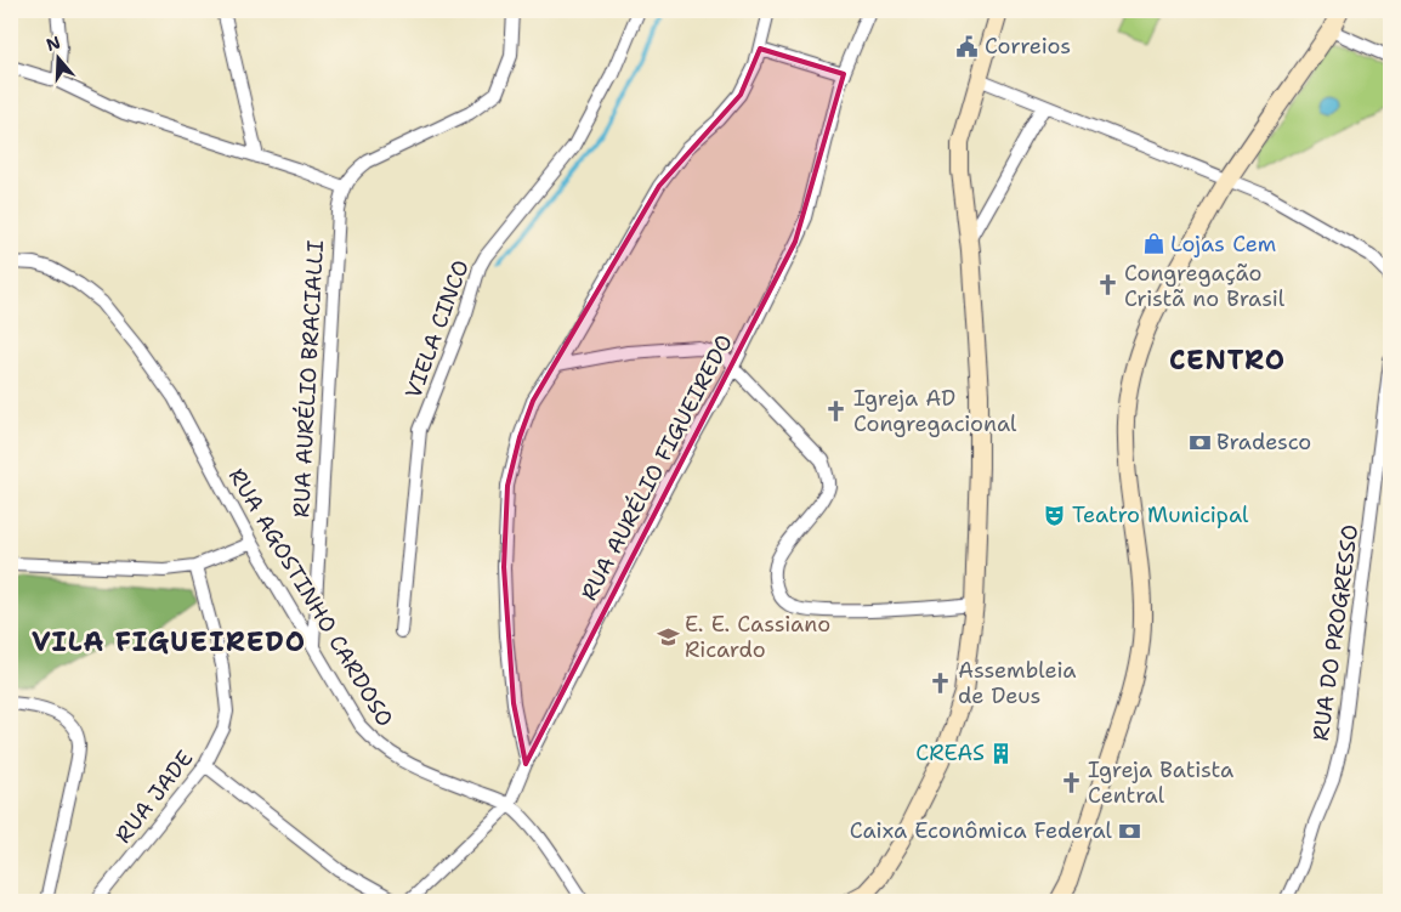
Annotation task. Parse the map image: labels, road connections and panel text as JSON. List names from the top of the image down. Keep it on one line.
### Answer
{"streets":{"street":["VIELA CINCO","RUA AURÉLIO BRACIALLI","RUA AURÉLIO FIGUEIREDO","RUA AGOSTINHO CARDOSO","RUA DO PROGRESSO","RUA JADE"]},"crossings":[["RUA AURÉLIO BRACIALLI","RUA AGOSTINHO CARDOSO"],["RUA AURÉLIO FIGUEIREDO","RUA AGOSTINHO CARDOSO"]],"districts":["CENTRO","VILA FIGUEIREDO"],"places":{"public building":["Correios"],"shop":["Lojas Cem"],"church":["Congregação Cristã no Brasil","Igreja AD Congregacional","Assembleia de Deus","Igreja Batista Central"],"bank":["Bradesco","Caixa Econômica Federal"],"theatre":["Teatro Municipal"],"school or university":["E. E. Cassiano Ricardo"],"building":["CREAS"]},"north":"top"}
